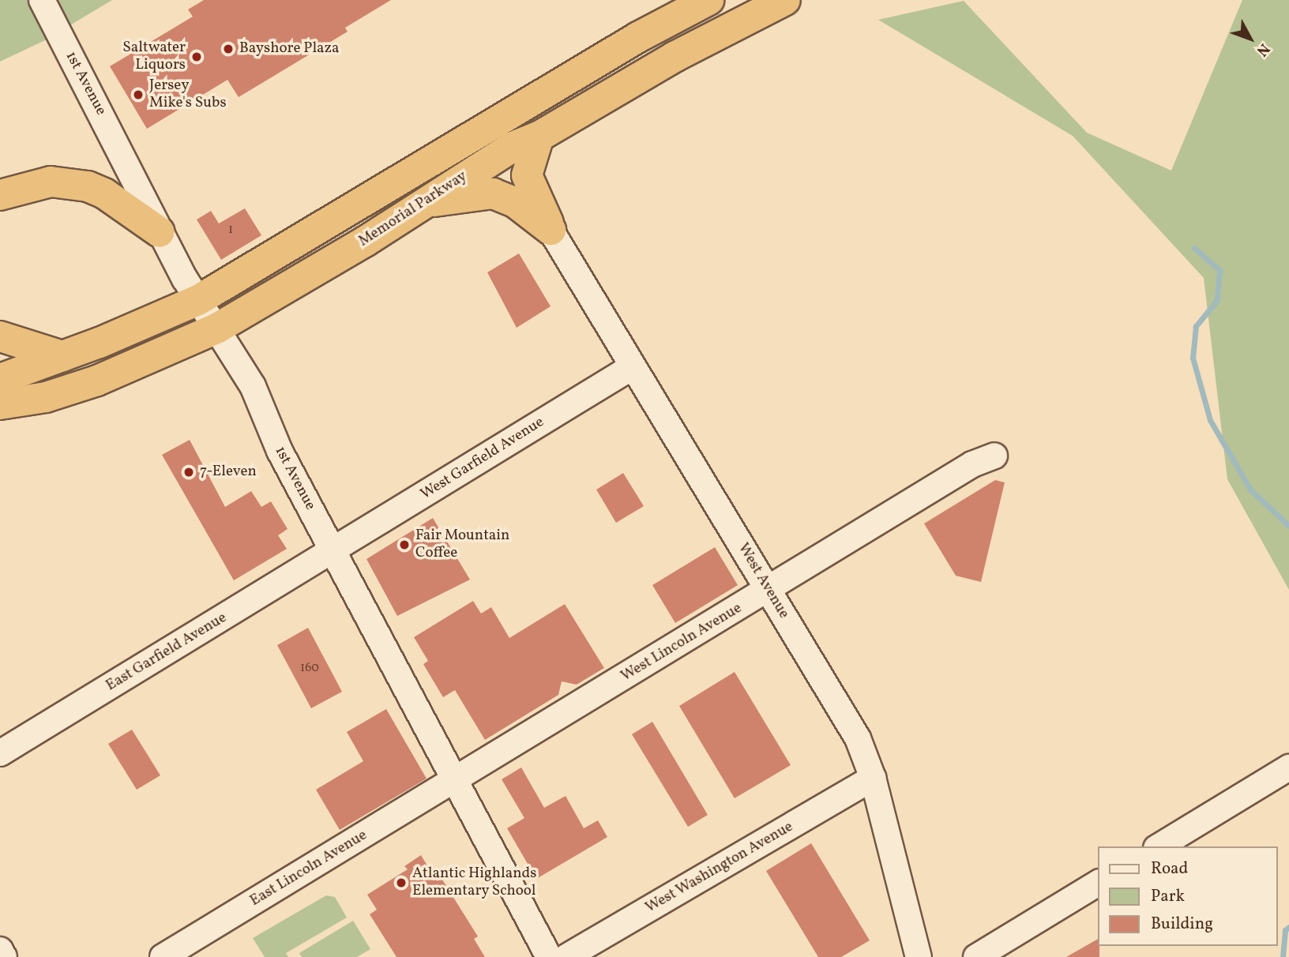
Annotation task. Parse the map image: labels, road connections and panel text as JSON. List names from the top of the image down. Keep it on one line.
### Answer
{"streets":{"highway":["Memorial Parkway"],"street":["1st Avenue","West Garfield Avenue","West Avenue","West Lincoln Avenue","East Garfield Avenue","West Washington Avenue","East Lincoln Avenue"]},"crossings":[["1st Avenue","Memorial Parkway"],["1st Avenue","West Garfield Avenue"],["1st Avenue","West Lincoln Avenue"],["1st Avenue","East Garfield Avenue"],["1st Avenue","East Lincoln Avenue"],["West Garfield Avenue","West Avenue"],["West Garfield Avenue","East Garfield Avenue"],["West Avenue","West Lincoln Avenue"],["West Avenue","West Washington Avenue"],["West Lincoln Avenue","East Lincoln Avenue"]],"places":["Bayshore Plaza","Saltwater Liquors","Jersey Mike's Subs","7-Eleven","Fair Mountain Coffee","Atlantic Highlands Elementary School"],"house_numbers":["1","160"],"legend":["Road","Park","Building"],"north":"bottom right"}
